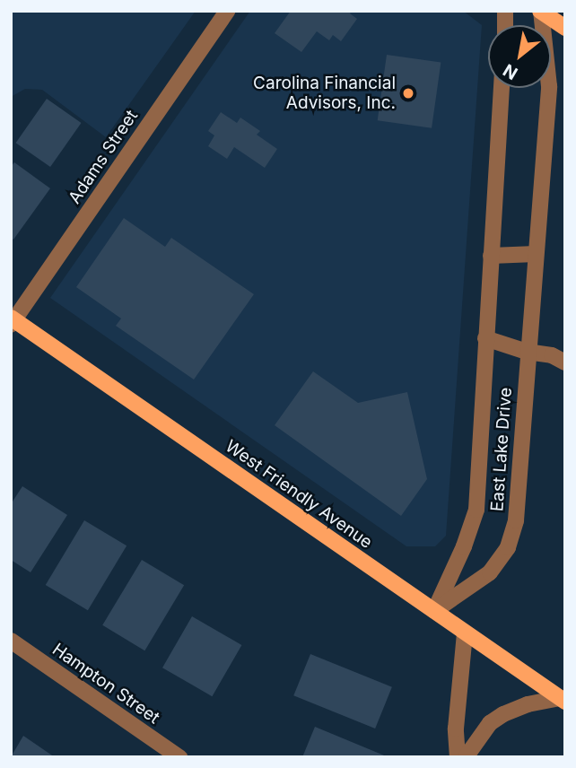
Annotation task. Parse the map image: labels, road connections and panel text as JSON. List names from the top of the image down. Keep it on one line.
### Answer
{"streets":{"main road":["West Friendly Avenue"],"street":["Adams Street","East Lake Drive","Hampton Street"]},"crossings":[["Adams Street","West Friendly Avenue"],["East Lake Drive","West Friendly Avenue"]],"places":["Carolina Financial Advisors, Inc."],"north":"bottom left"}
